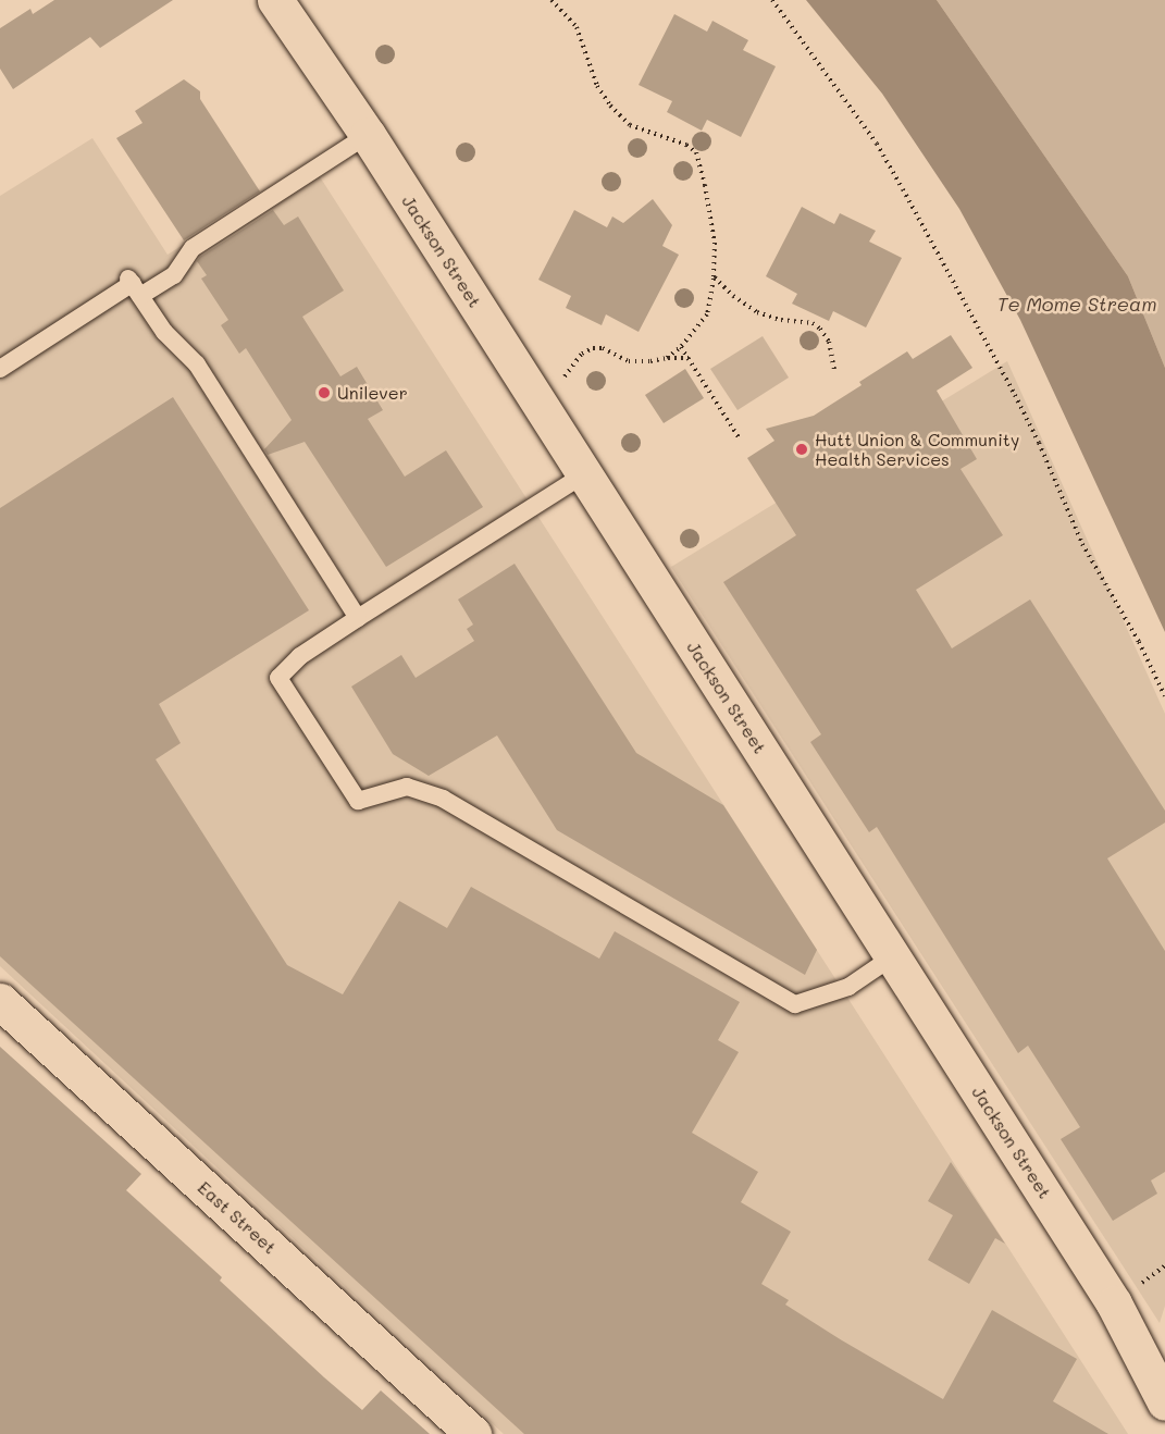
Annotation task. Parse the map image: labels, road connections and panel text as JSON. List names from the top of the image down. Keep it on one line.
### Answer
{"streets":{"street":["Jackson Street","East Street"]},"water":["Te Mome Stream"],"places":["Unilever","Hutt Union & Community Health Services"]}
